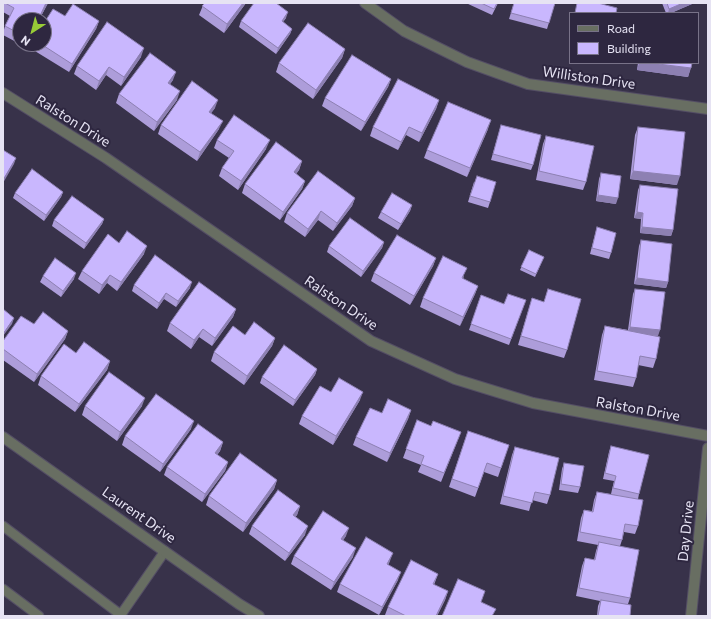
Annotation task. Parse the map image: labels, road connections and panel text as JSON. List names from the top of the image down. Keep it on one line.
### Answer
{"streets":{"street":["Williston Drive","Ralston Drive","Laurent Drive","Day Drive"]},"legend":["Road","Building"],"north":"bottom left"}
